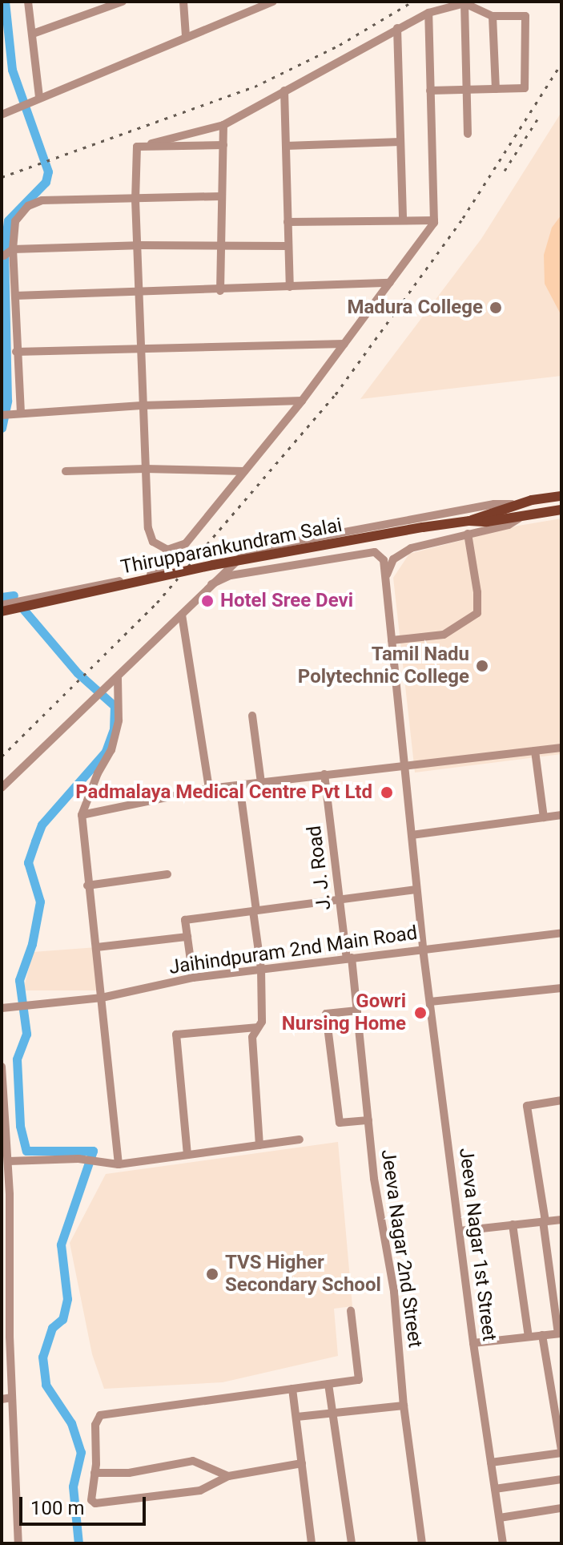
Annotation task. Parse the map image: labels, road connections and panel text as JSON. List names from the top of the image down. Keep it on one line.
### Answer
{"streets":{"main road":["Thirupparankundram Salai"],"street":["J. J. Road","Jaihindpuram 2nd Main Road","Jeeva Nagar 1st Street","Jeeva Nagar 2nd Street"]},"crossings":[["J. J. Road","Jaihindpuram 2nd Main Road"],["J. J. Road","Jeeva Nagar 2nd Street"],["Jaihindpuram 2nd Main Road","Jeeva Nagar 1st Street"],["Jaihindpuram 2nd Main Road","Jeeva Nagar 2nd Street"]],"places":["Madura College","Hotel Sree Devi","Tamil Nadu Polytechnic College","Padmalaya Medical Centre Pvt Ltd","Gowri Nursing Home","TVS Higher Secondary School"],"scale_bar":"100 m"}
